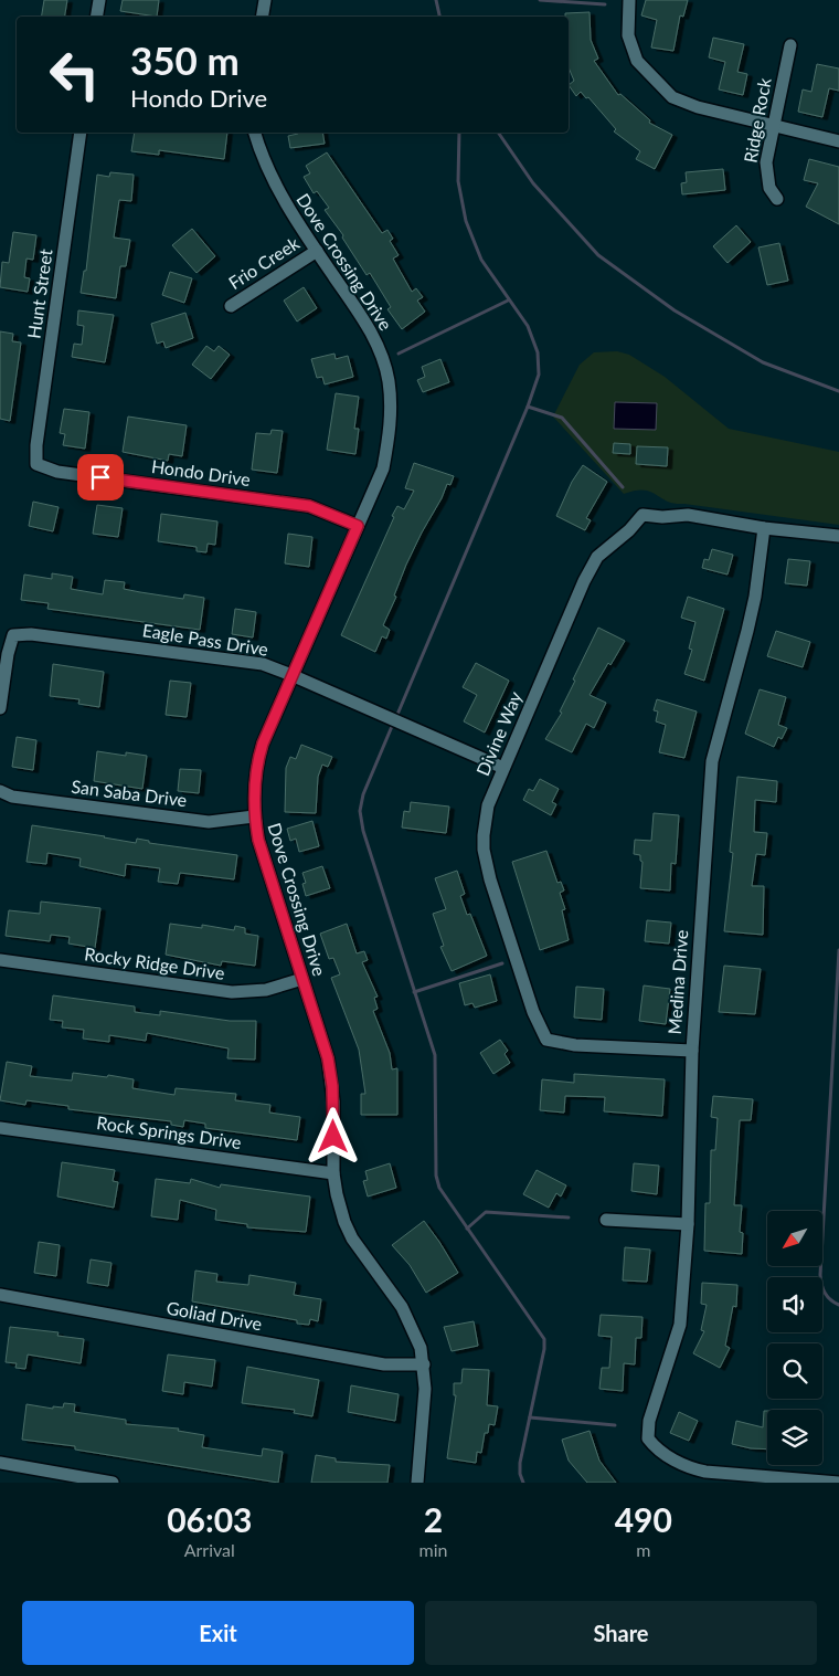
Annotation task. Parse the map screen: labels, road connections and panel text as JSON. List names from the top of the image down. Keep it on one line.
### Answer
{"streets":{"street":["Ridge Rock","Dove Crossing Drive","Frio Creek","Hunt Street","Hondo Drive","Eagle Pass Drive","Divine Way","San Saba Drive","Rocky Ridge Drive","Medina Drive","Rock Springs Drive","Goliad Drive"]},"crossings":[["Dove Crossing Drive","Frio Creek"],["Dove Crossing Drive","Hondo Drive"],["Dove Crossing Drive","Eagle Pass Drive"],["Dove Crossing Drive","San Saba Drive"],["Dove Crossing Drive","Rocky Ridge Drive"],["Dove Crossing Drive","Rock Springs Drive"],["Dove Crossing Drive","Goliad Drive"],["Hunt Street","Hondo Drive"],["Eagle Pass Drive","Divine Way"],["Divine Way","Medina Drive"]],"north":"bottom left","page":{"turn":["350 m","Hondo Drive"],"eta":["06:03","Arrival","2","min","490","m"],"buttons":["Exit","Share"]}}
